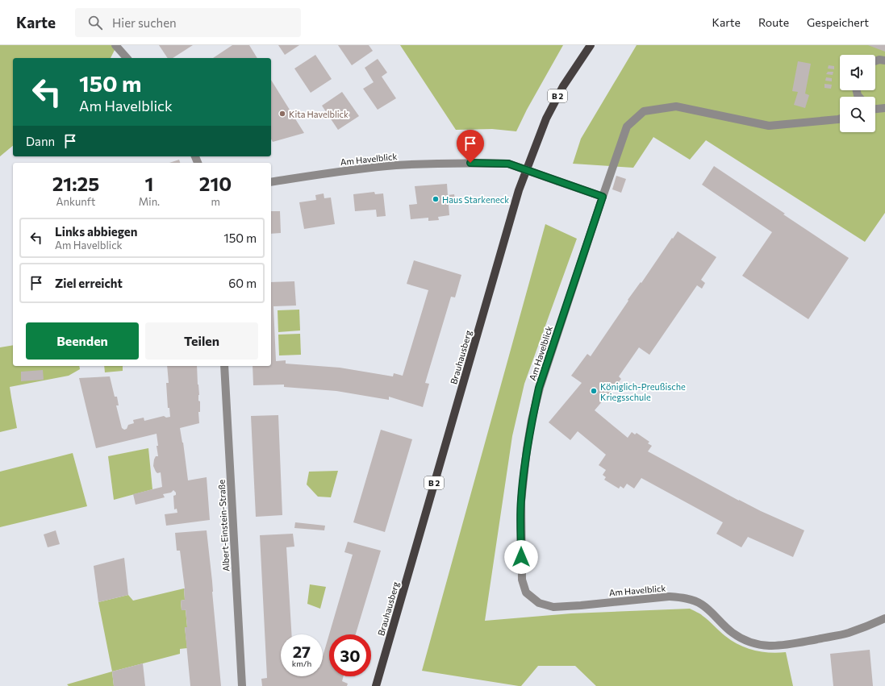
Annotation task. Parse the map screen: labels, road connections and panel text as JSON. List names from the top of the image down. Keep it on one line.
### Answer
{"streets":{"main road":["B 2","Brauhausberg"],"street":["Am Havelblick","Albert-Einstein-Straße"]},"places":["Kita Havelblick","Haus Starkeneck","Königlich-Preußische Kriegsschule"],"page":{"header":"Karte","search":"Hier suchen","nav":["Karte","Route","Gespeichert"],"turn":["150 m","Am Havelblick"],"then":"Dann","eta":["21:25","Ankunft","1","Min.","210","m"],"list":[{"name":"Links abbiegen","note":"Am Havelblick","value":"150 m"},{"name":"Ziel erreicht","value":"60 m"}],"buttons":["Beenden","Teilen"],"speed":"27 km/h","limit":"30"}}
